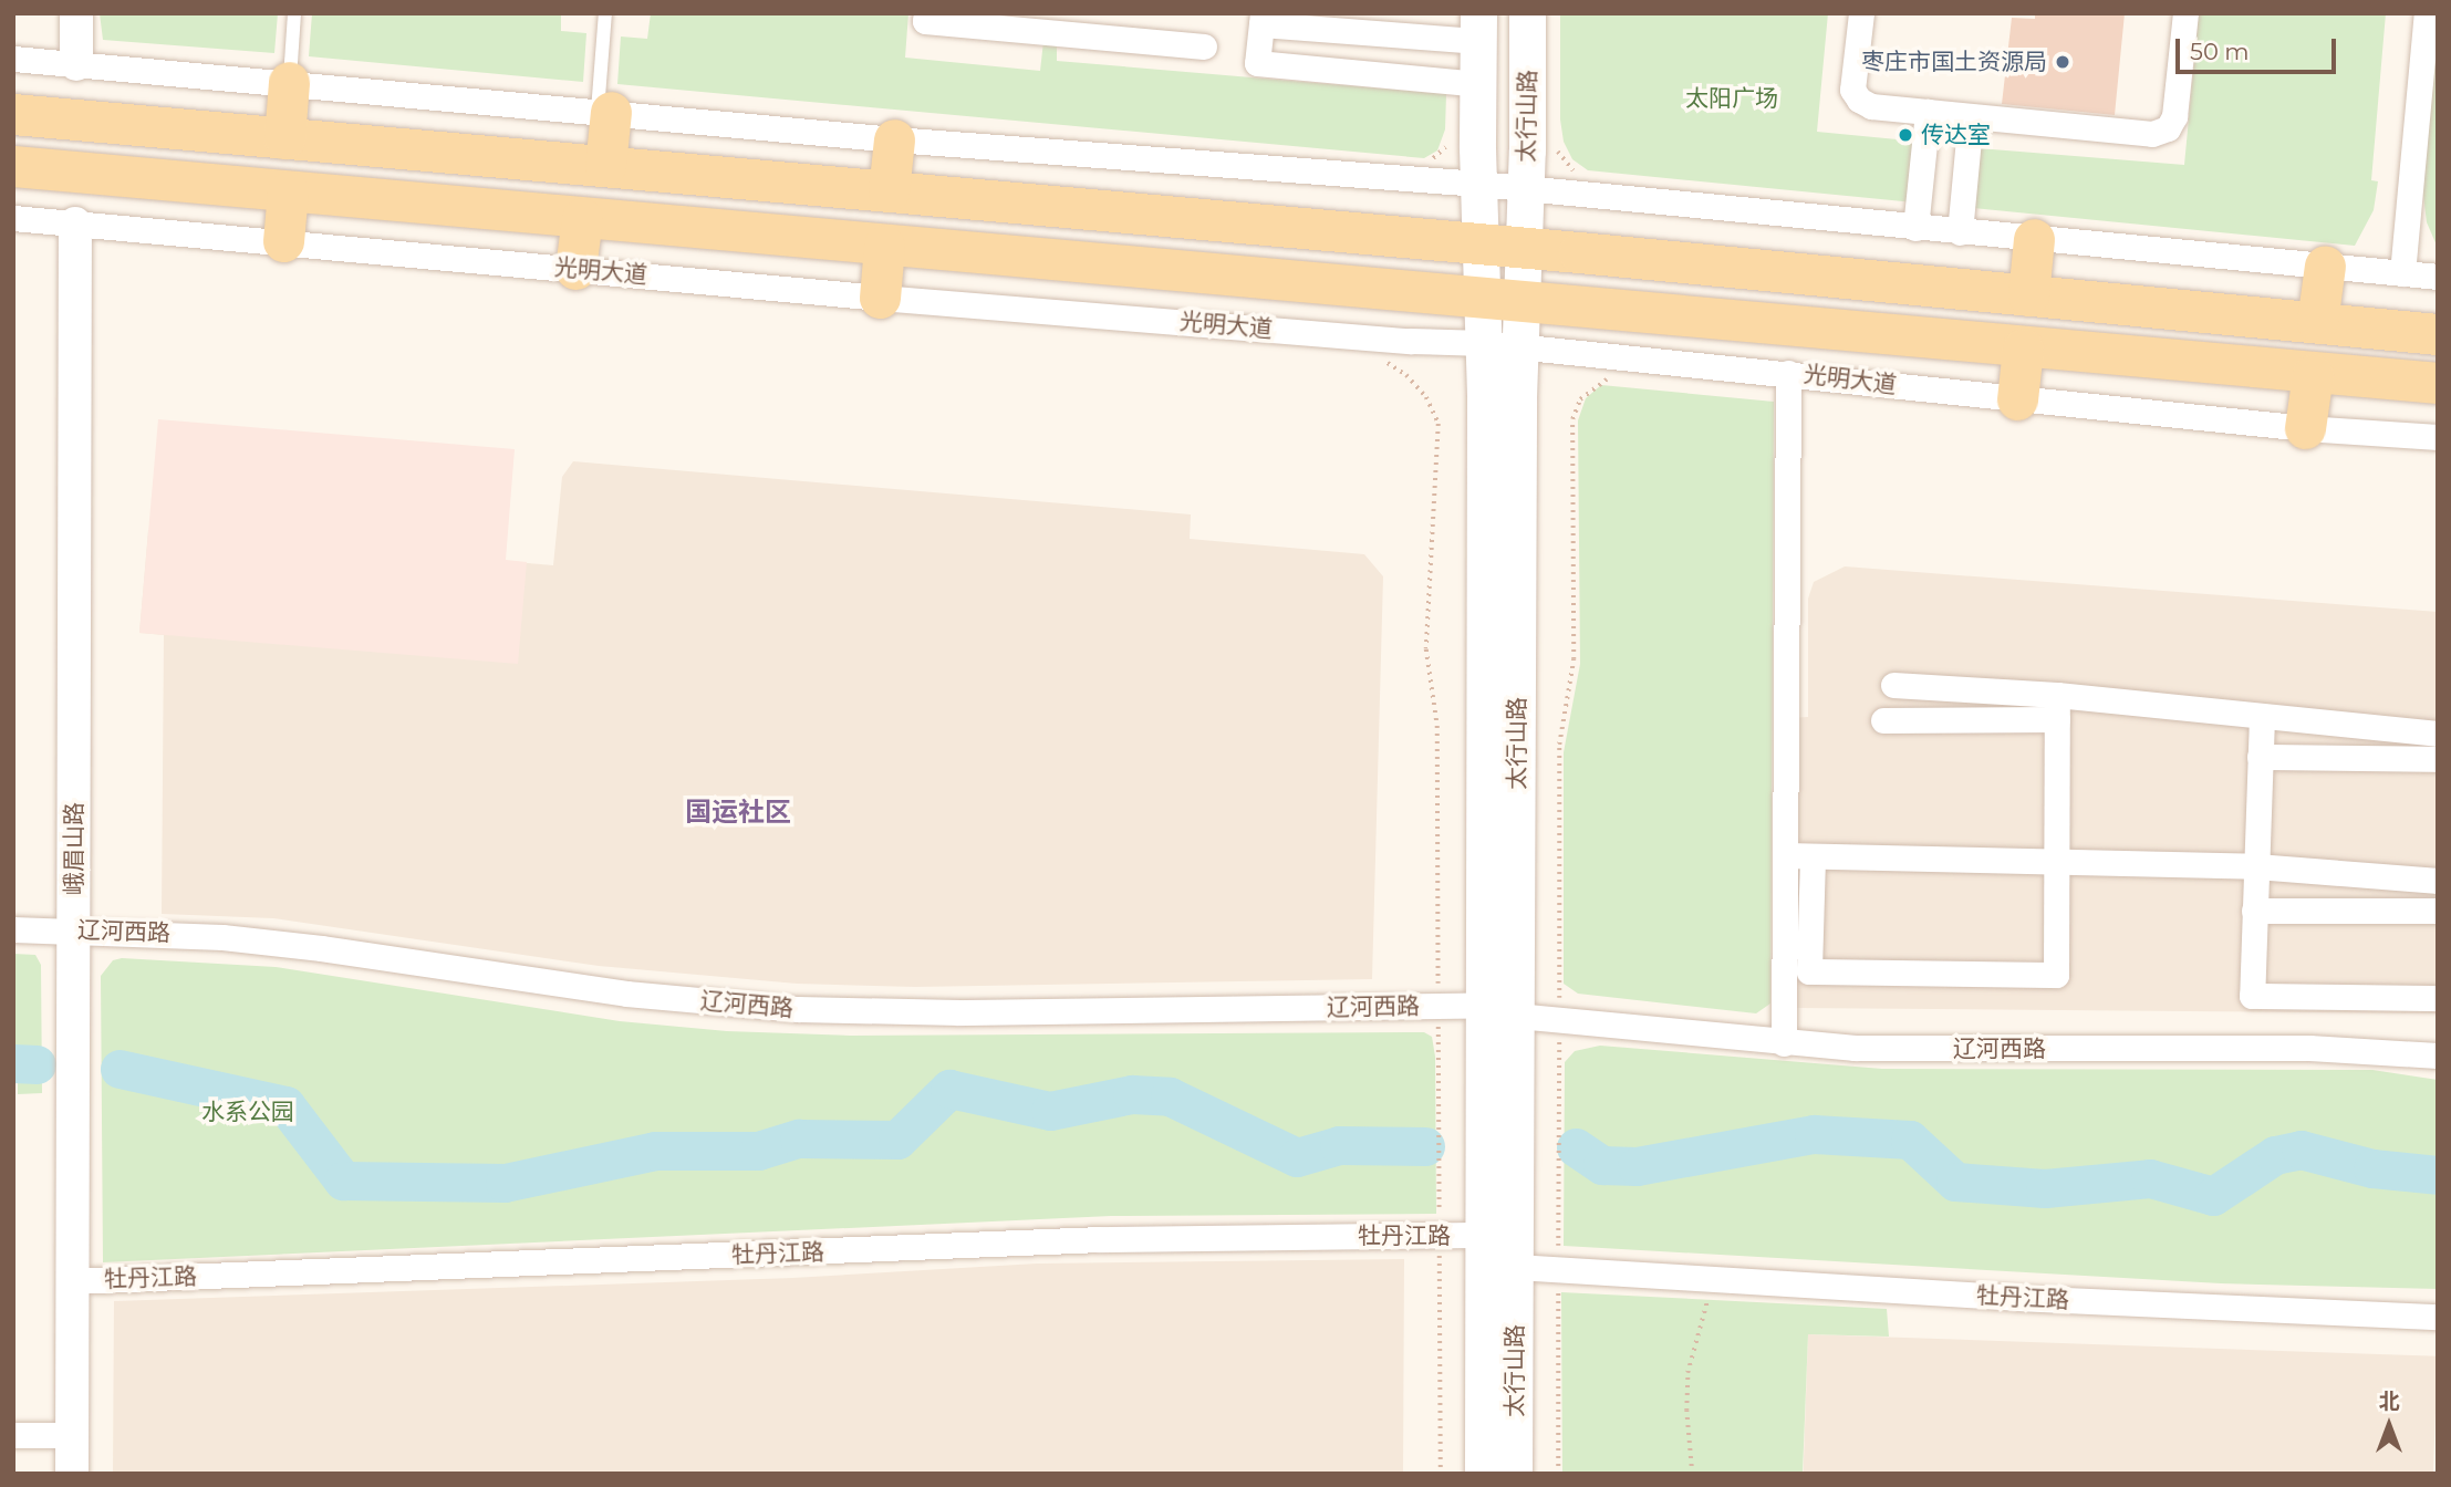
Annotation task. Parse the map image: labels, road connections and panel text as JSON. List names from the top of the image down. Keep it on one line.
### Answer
{"streets":{"main road":["太行山路","光明大道"],"street":["峨眉山路","辽河西路","牡丹江路"]},"crossings":[["太行山路","光明大道"],["太行山路","辽河西路"],["太行山路","牡丹江路"],["光明大道","峨眉山路"],["峨眉山路","辽河西路"],["峨眉山路","牡丹江路"]],"districts":["国运社区"],"parks":["太阳广场","水系公园"],"places":["枣庄市国土资源局","传达室"],"scale_bar":"50 m","north":"top"}
